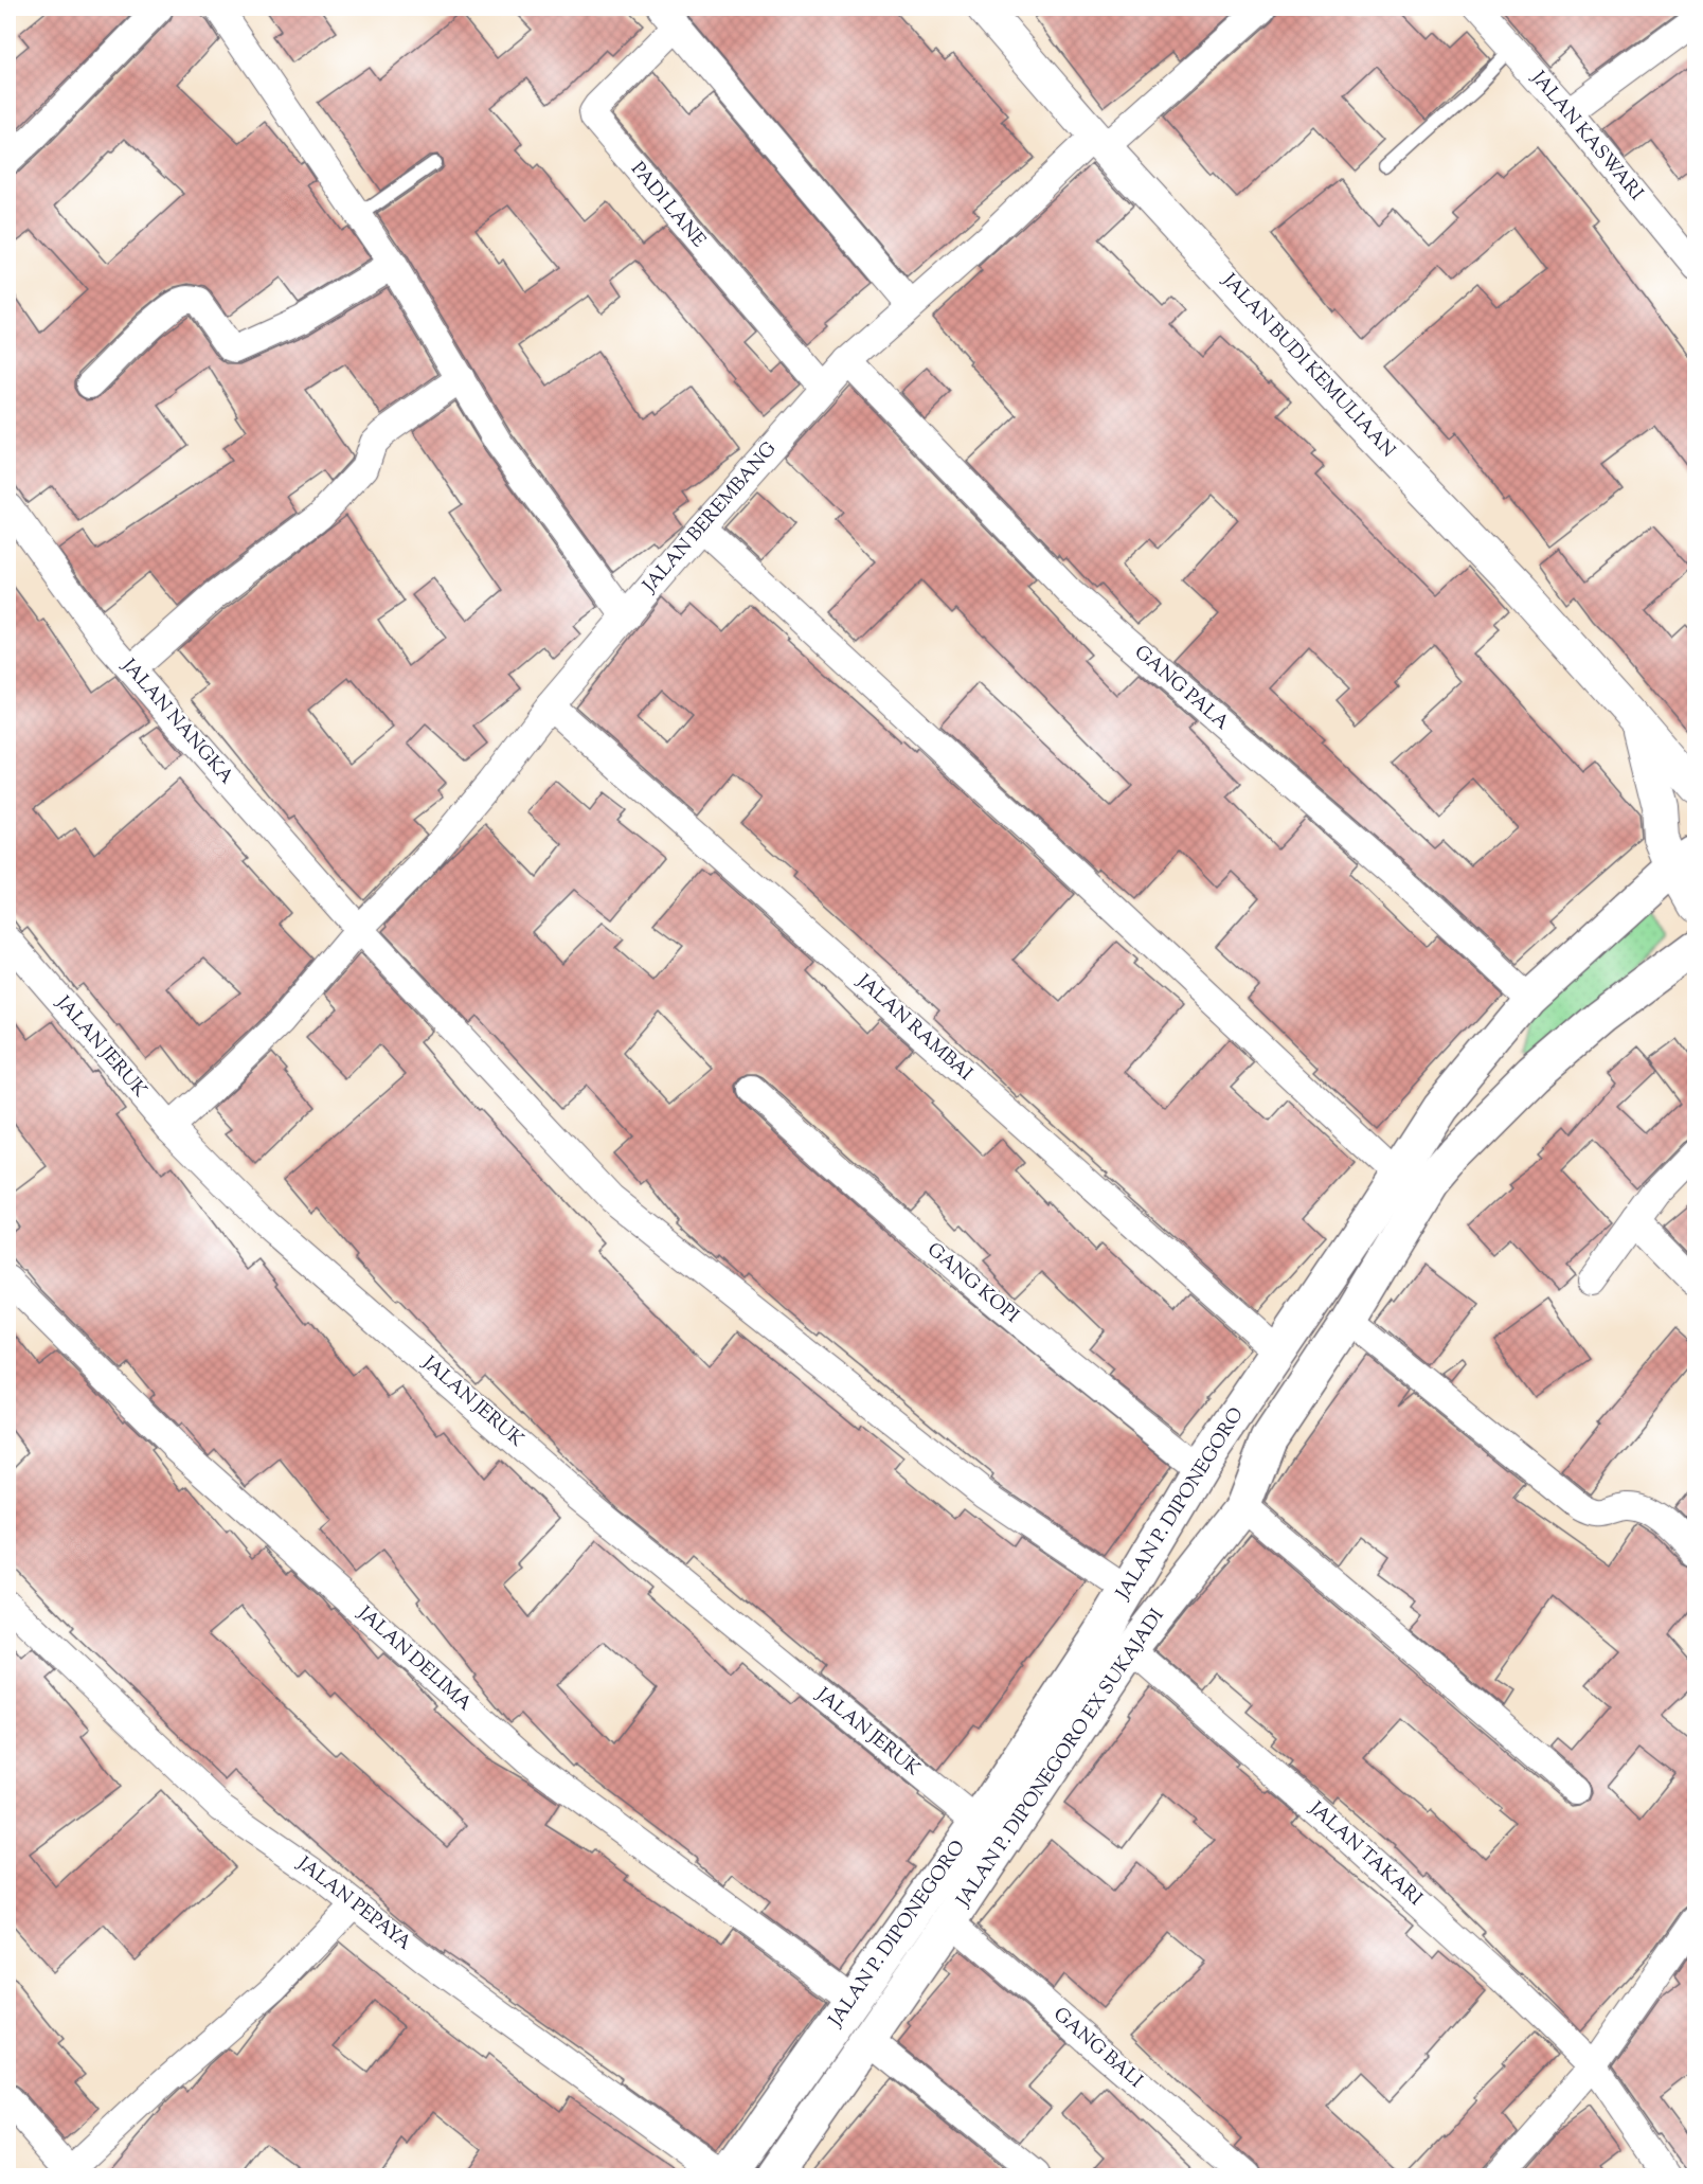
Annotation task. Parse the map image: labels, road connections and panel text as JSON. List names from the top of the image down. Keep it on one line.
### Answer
{"streets":{"main road":["JALAN P. DIPONEGORO","JALAN P. DIPONEGORO EX SUKAJADI"],"street":["JALAN KASWARI","PADI LANE","JALAN BUDI KEMULIAAN","JALAN BEREMBANG","GANG PALA","JALAN NANGKA","JALAN RAMBAI","JALAN JERUK","GANG KOPI","JALAN DELIMA","JALAN TAKARI","JALAN PEPAYA","GANG BALI"]},"crossings":[["PADI LANE","JALAN BEREMBANG"],["JALAN BUDI KEMULIAAN","JALAN BEREMBANG"],["JALAN BUDI KEMULIAAN","JALAN P. DIPONEGORO"],["JALAN BEREMBANG","GANG PALA"],["JALAN BEREMBANG","JALAN NANGKA"],["JALAN BEREMBANG","JALAN RAMBAI"],["JALAN BEREMBANG","JALAN JERUK"],["GANG PALA","JALAN P. DIPONEGORO"],["JALAN NANGKA","JALAN P. DIPONEGORO"],["JALAN RAMBAI","JALAN P. DIPONEGORO"],["JALAN JERUK","JALAN P. DIPONEGORO"],["GANG KOPI","JALAN P. DIPONEGORO"],["JALAN P. DIPONEGORO","JALAN DELIMA"],["JALAN P. DIPONEGORO EX SUKAJADI","JALAN TAKARI"],["JALAN P. DIPONEGORO EX SUKAJADI","GANG BALI"]]}
